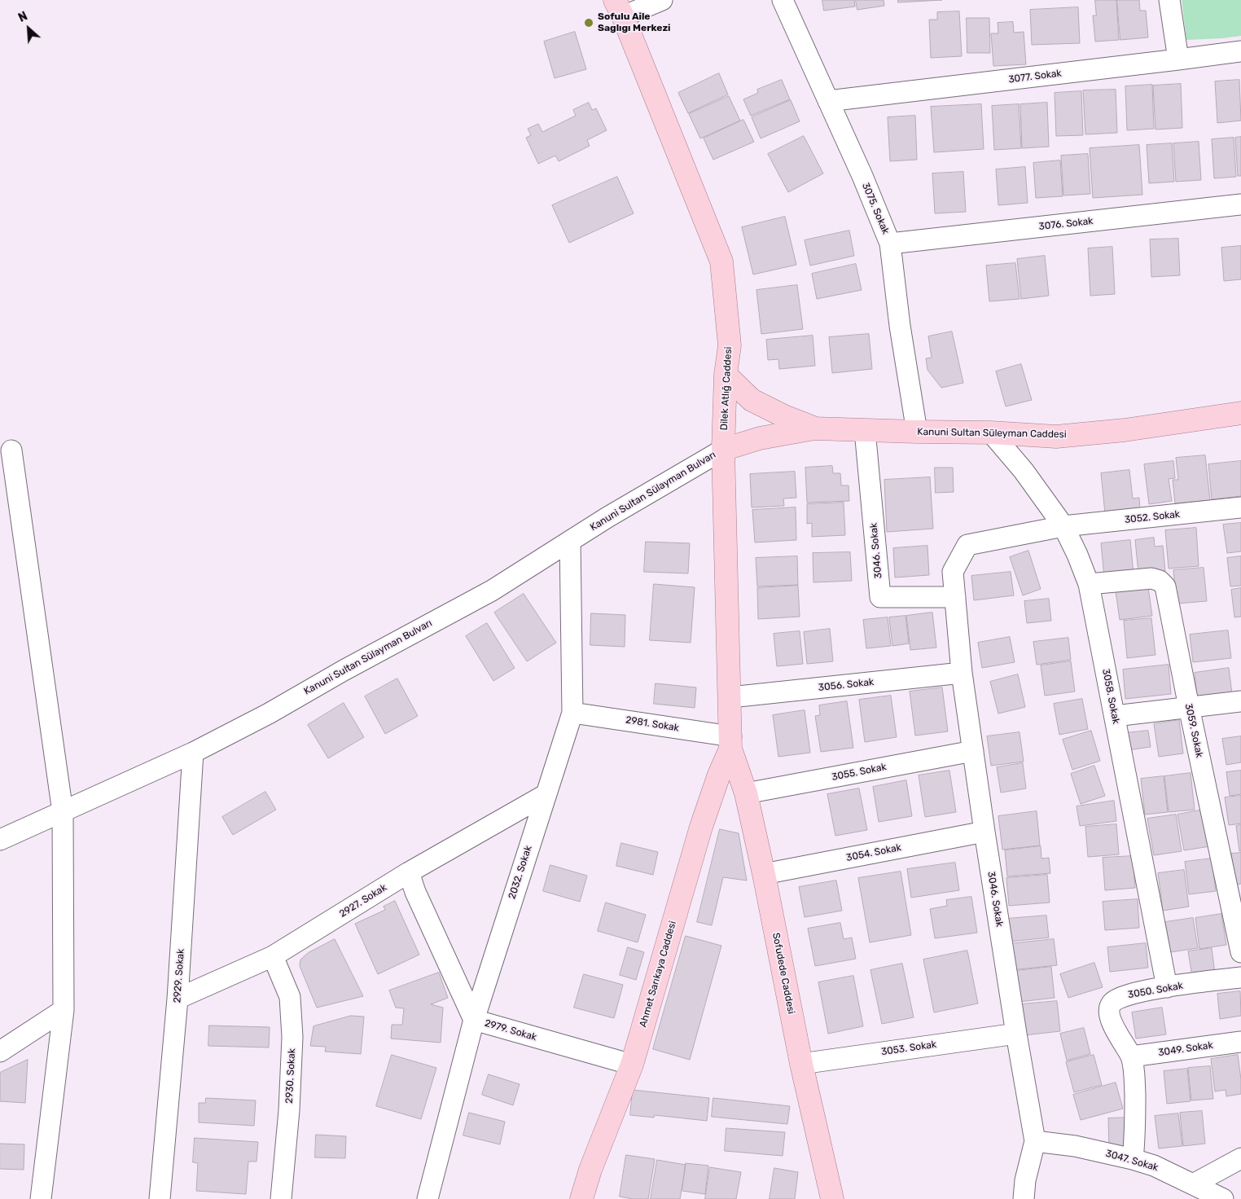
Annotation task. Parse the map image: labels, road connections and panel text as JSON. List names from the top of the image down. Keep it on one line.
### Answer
{"streets":{"main road":["Dilek Atlığ Caddesi","Kanuni Sultan Süleyman Caddesi","Sofudede Caddesi","Ahmet Sarıkaya Caddesi"],"street":["3077. Sokak","3075. Sokak","3076. Sokak","Kanuni Sultan Sülayman Bulvarı","3052. Sokak","3046. Sokak","3056. Sokak","3058. Sokak","2981. Sokak","3059. Sokak","3055. Sokak","3054. Sokak","2032. Sokak","2927. Sokak","2929. Sokak","3050. Sokak","2979. Sokak","3053. Sokak","3049. Sokak","2930. Sokak","3047. Sokak"]},"crossings":[["3077. Sokak","3075. Sokak"],["3075. Sokak","3076. Sokak"],["3075. Sokak","Kanuni Sultan Süleyman Caddesi"],["Dilek Atlığ Caddesi","Kanuni Sultan Sülayman Bulvarı"],["Dilek Atlığ Caddesi","3056. Sokak"],["Dilek Atlığ Caddesi","2981. Sokak"],["Dilek Atlığ Caddesi","Sofudede Caddesi"],["Dilek Atlığ Caddesi","Ahmet Sarıkaya Caddesi"],["Kanuni Sultan Süleyman Caddesi","3046. Sokak"],["Kanuni Sultan Süleyman Caddesi","3058. Sokak"],["Kanuni Sultan Sülayman Bulvarı","2032. Sokak"],["Kanuni Sultan Sülayman Bulvarı","2929. Sokak"],["3052. Sokak","3046. Sokak"],["3052. Sokak","3058. Sokak"],["3046. Sokak","3056. Sokak"],["3046. Sokak","3058. Sokak"],["3046. Sokak","3055. Sokak"],["3046. Sokak","3054. Sokak"],["3046. Sokak","3053. Sokak"],["3046. Sokak","3047. Sokak"],["3058. Sokak","3059. Sokak"],["3058. Sokak","3050. Sokak"],["2981. Sokak","2032. Sokak"],["2981. Sokak","Sofudede Caddesi"],["2981. Sokak","Ahmet Sarıkaya Caddesi"],["3055. Sokak","Sofudede Caddesi"],["3054. Sokak","Sofudede Caddesi"],["2032. Sokak","2927. Sokak"],["2032. Sokak","2979. Sokak"],["2927. Sokak","2929. Sokak"],["2927. Sokak","2979. Sokak"],["2927. Sokak","2930. Sokak"],["Sofudede Caddesi","Ahmet Sarıkaya Caddesi"],["Sofudede Caddesi","3053. Sokak"],["Ahmet Sarıkaya Caddesi","2979. Sokak"],["3050. Sokak","3049. Sokak"],["3050. Sokak","3047. Sokak"]],"places":["Sofulu Aile Saglıgı Merkezi"],"north":"top left"}
